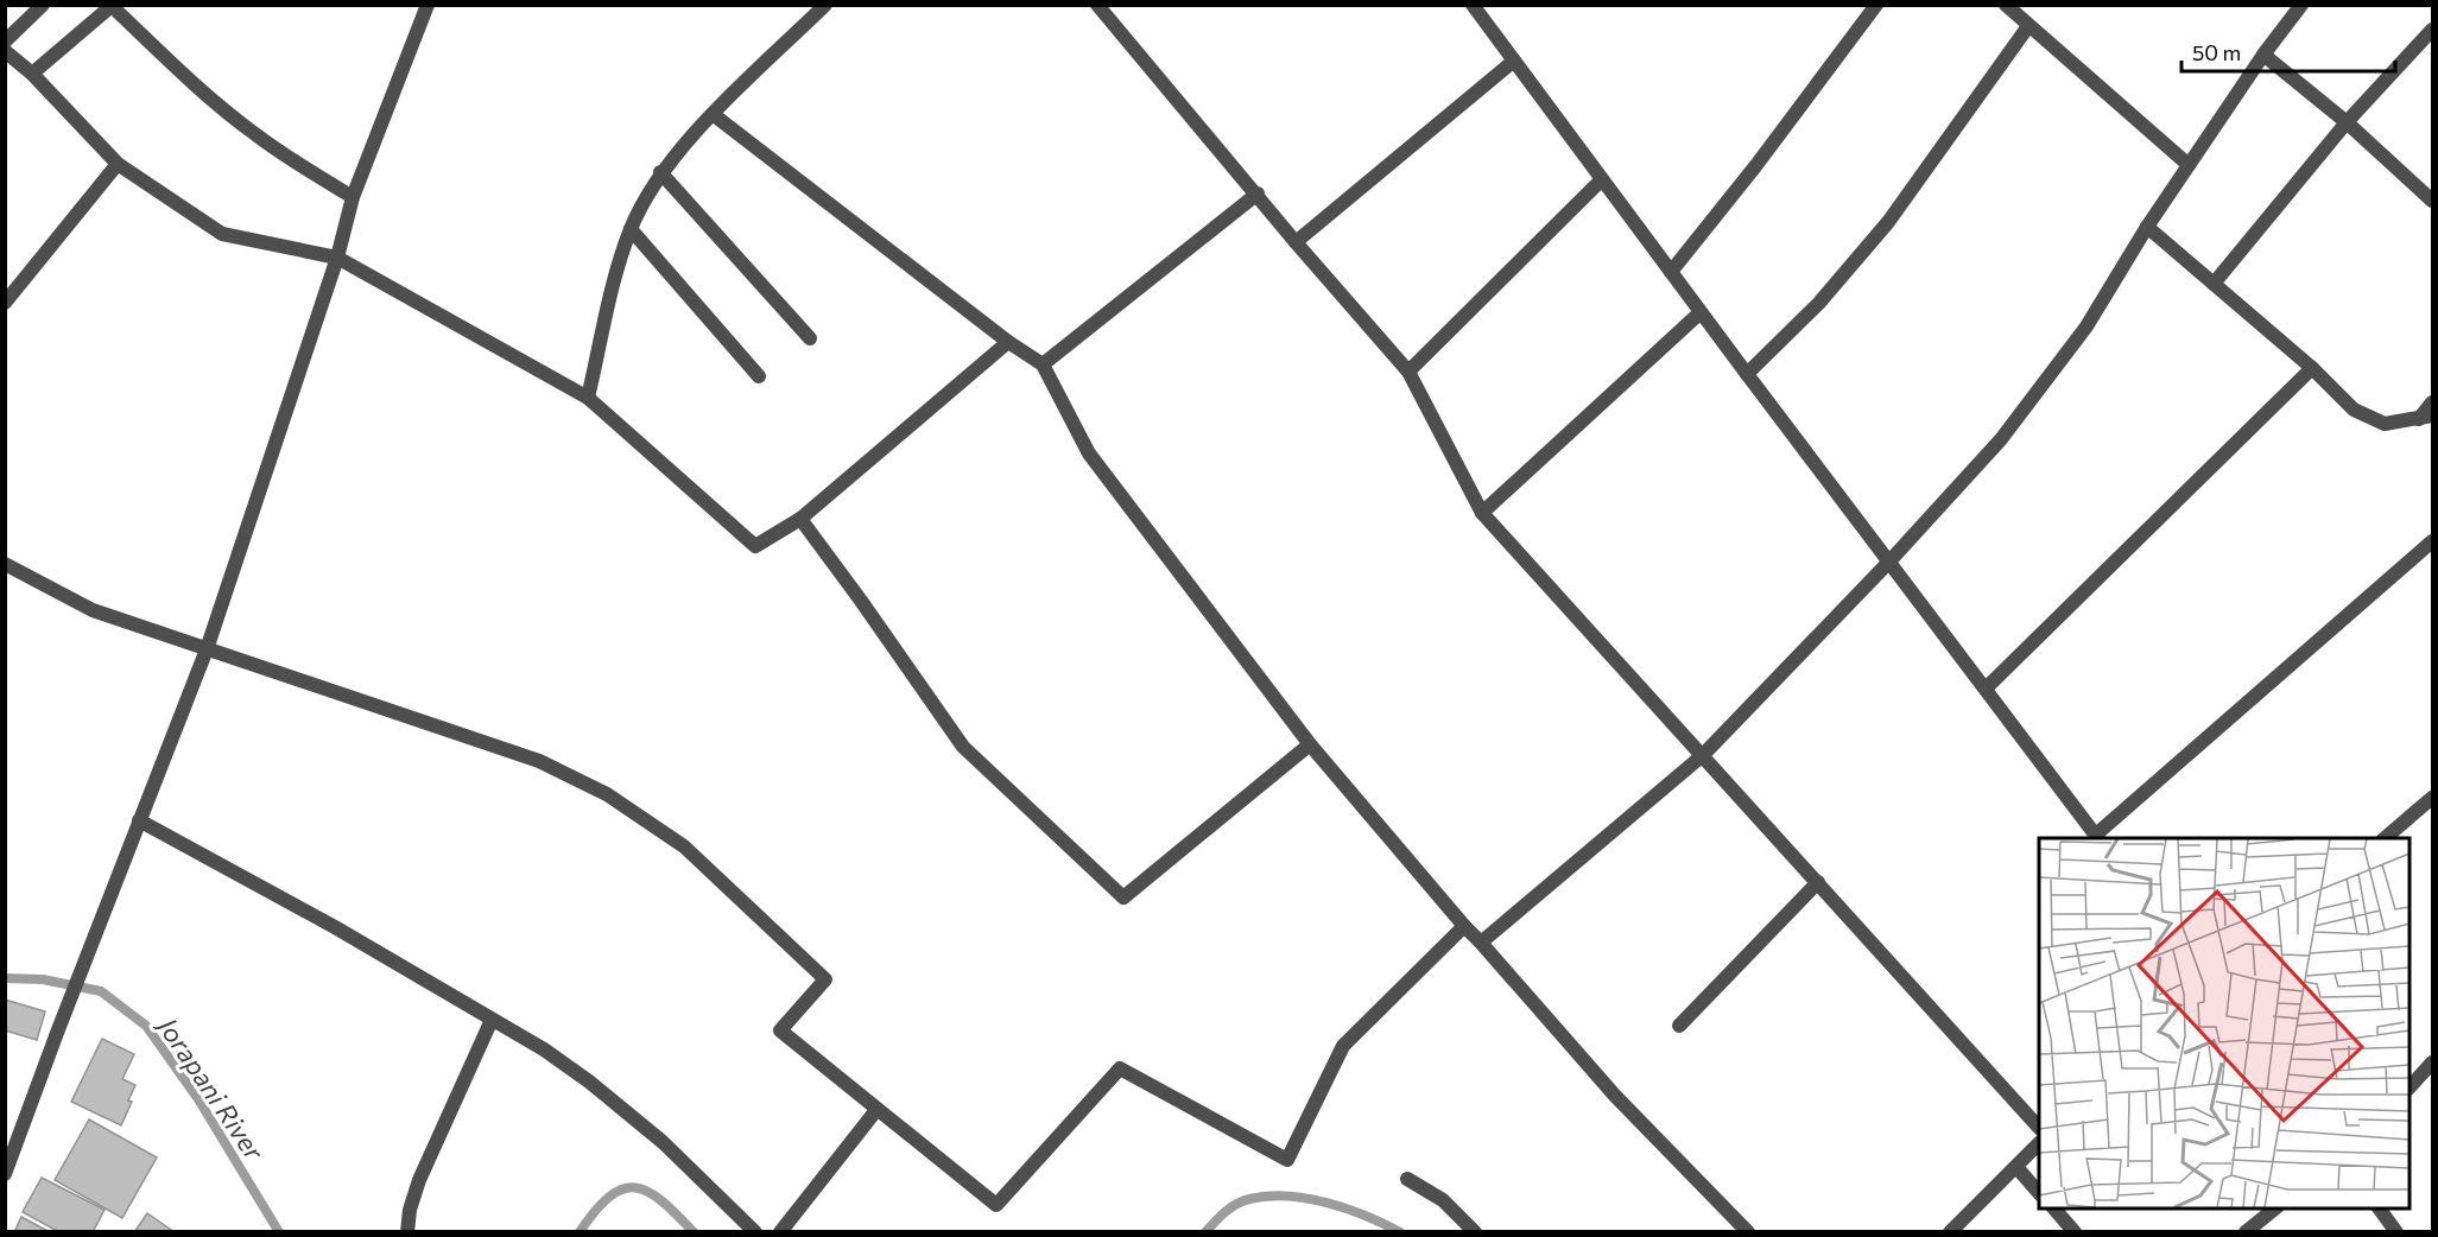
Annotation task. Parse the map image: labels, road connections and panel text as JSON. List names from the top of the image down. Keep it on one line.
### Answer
{"water":["Jorapani River"],"scale_bar":"50 m"}
